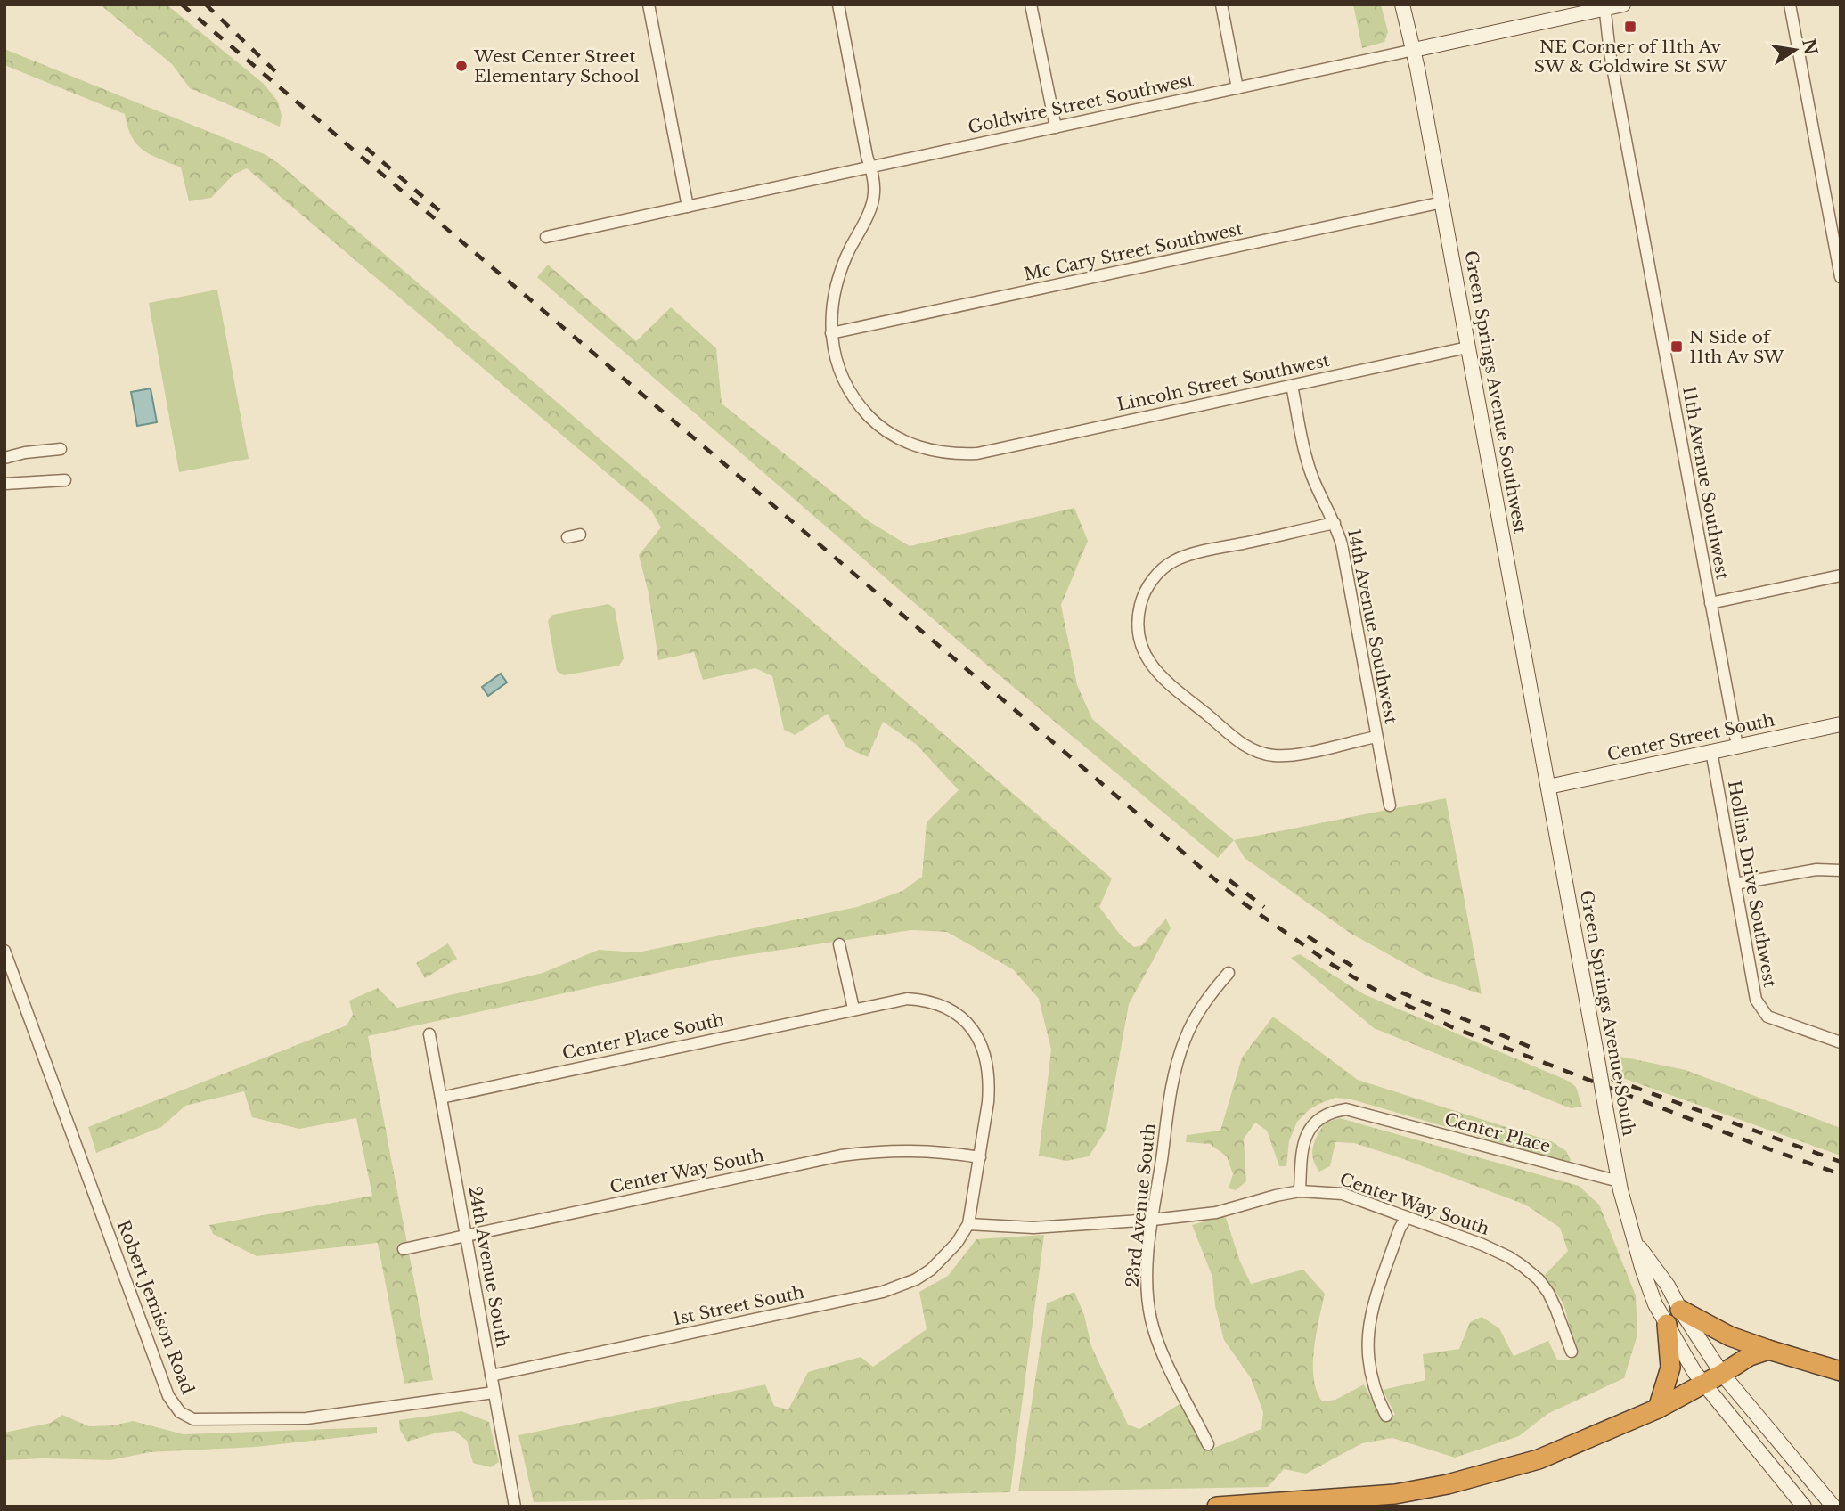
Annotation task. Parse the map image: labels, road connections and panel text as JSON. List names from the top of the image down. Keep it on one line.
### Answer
{"streets":{"main road":["Goldwire Street Southwest","Green Springs Avenue Southwest","Center Street South","Green Springs Avenue South"],"street":["Mc Cary Street Southwest","Lincoln Street Southwest","11th Avenue Southwest","14th Avenue Southwest","Hollins Drive Southwest","Center Place South","Center Place","Center Way South","23rd Avenue South","24th Avenue South","1st Street South","Robert Jemison Road"]},"crossings":[["Goldwire Street Southwest","Lincoln Street Southwest"],["Goldwire Street Southwest","Green Springs Avenue Southwest"],["Goldwire Street Southwest","11th Avenue Southwest"],["Mc Cary Street Southwest","Lincoln Street Southwest"],["Mc Cary Street Southwest","Green Springs Avenue Southwest"],["Lincoln Street Southwest","Green Springs Avenue Southwest"],["Lincoln Street Southwest","14th Avenue Southwest"],["Green Springs Avenue Southwest","Center Street South"],["Green Springs Avenue Southwest","Green Springs Avenue South"],["11th Avenue Southwest","Center Street South"],["Center Street South","Hollins Drive Southwest"],["Center Street South","Green Springs Avenue South"],["Green Springs Avenue South","Center Place"],["Center Place South","Center Way South"],["Center Place South","24th Avenue South"],["Center Place South","1st Street South"],["Center Place","Center Way South"],["Center Way South","23rd Avenue South"],["Center Way South","24th Avenue South"],["Center Way South","1st Street South"],["24th Avenue South","1st Street South"],["24th Avenue South","Robert Jemison Road"]],"places":{"transit":["NE Corner of 11th Av SW & Goldwire St SW","N Side of 11th Av SW"],"other":["West Center Street Elementary School"]},"north":"right"}
